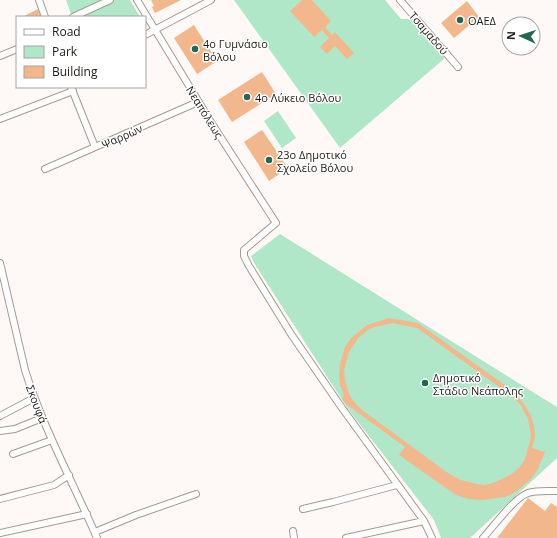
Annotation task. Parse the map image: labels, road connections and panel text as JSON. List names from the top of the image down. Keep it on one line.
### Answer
{"streets":{"street":["Τσαμαδού","Νεαπόλεως","Ψαρρών","Σκουφά"]},"crossings":[["Νεαπόλεως","Ψαρρών"]],"places":["ΟΑΕΔ","4ο Γυμνάσιο Βόλου","4ο Λύκειο Βόλου","23ο Δημοτικό Σχολείο Βόλου","Δημοτικό Στάδιο Νεάπολης"],"legend":["Road","Park","Building"],"north":"left"}
